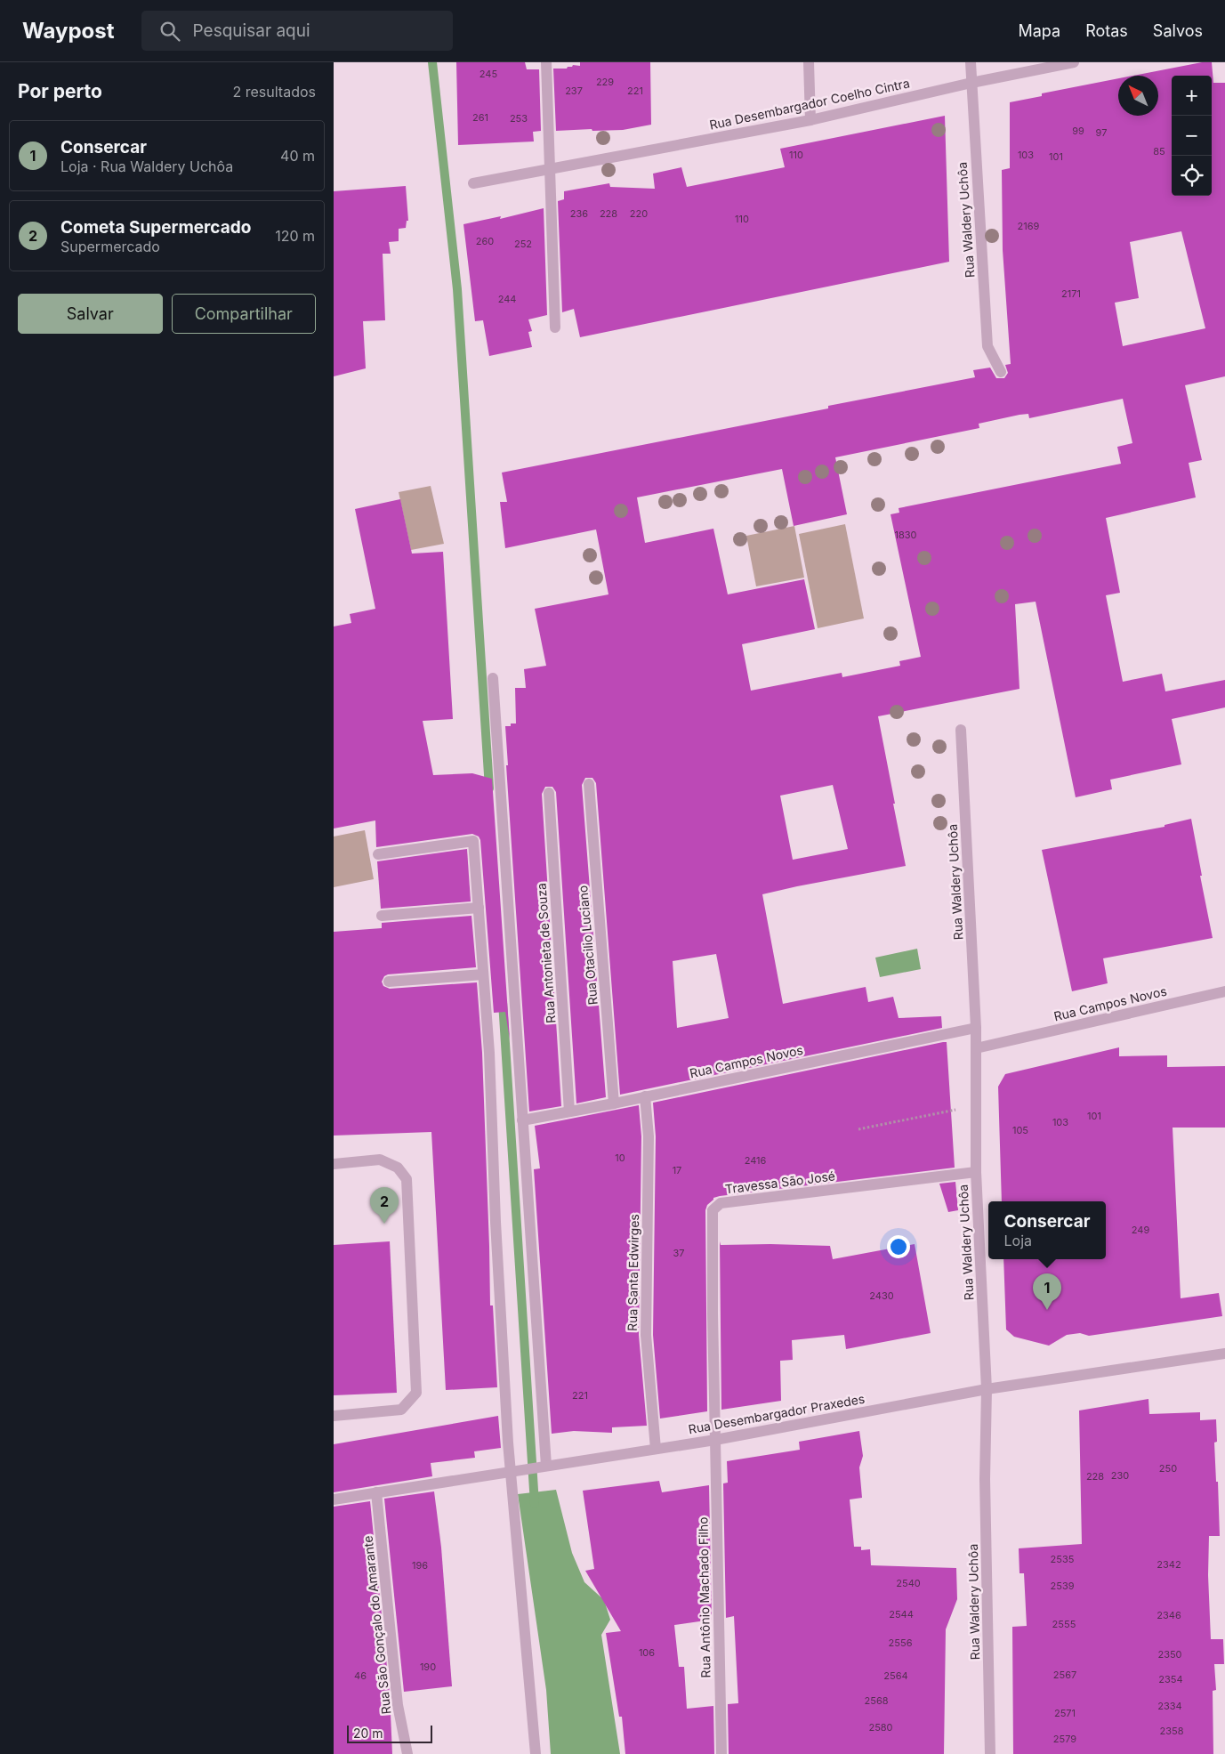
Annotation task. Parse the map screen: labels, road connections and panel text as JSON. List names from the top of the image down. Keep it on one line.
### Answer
{"streets":{"street":["Rua Desembargador Coelho Cintra","Rua Waldery Uchôa","Rua Otacilio Luciano","Rua Antonieta de Souza","Rua Campos Novos","Travessa São José","Rua Santa Edwirges","Rua Desembargador Praxedes","Rua Antônio Machado Filho","Rua São Gonçalo do Amarante"]},"crossings":[["Rua Desembargador Coelho Cintra","Rua Waldery Uchôa"],["Rua Waldery Uchôa","Rua Campos Novos"],["Rua Waldery Uchôa","Travessa São José"],["Rua Waldery Uchôa","Rua Desembargador Praxedes"],["Rua Otacilio Luciano","Rua Campos Novos"],["Rua Antonieta de Souza","Rua Campos Novos"],["Rua Campos Novos","Rua Santa Edwirges"],["Travessa São José","Rua Desembargador Praxedes"],["Travessa São José","Rua Antônio Machado Filho"],["Rua Santa Edwirges","Rua Desembargador Praxedes"],["Rua Desembargador Praxedes","Rua Antônio Machado Filho"],["Rua Desembargador Praxedes","Rua São Gonçalo do Amarante"]],"house_numbers":["245","229","237","221","261","253","99","97","85","110","103","101","236","228","220","110","2169","260","252","2171","244","1830","101","103","105","10","2416","17","249","37","2430","221","250","230","228","2535","2342","196","2540","2539","2544","2346","2555","2556","106","2350","190","2567","46","2564","2354","2568","2334","2571","2580","2358","2579"],"scale_bar":"20 m","north":"top left","page":{"header":"Waypost","search":"Pesquisar aqui","nav":["Mapa","Rotas","Salvos"],"heading":["Por perto","2 resultados"],"map_buttons":["+","−"],"list":[{"mark":"1","name":"Consercar","note":"Loja · Rua Waldery Uchôa","value":"40 m"},{"mark":"2","name":"Cometa Supermercado","note":"Supermercado","value":"120 m"}],"buttons":["Salvar","Compartilhar"],"pins":["2","1"],"popup":["Consercar","Loja"],"scale":"20 m"}}
